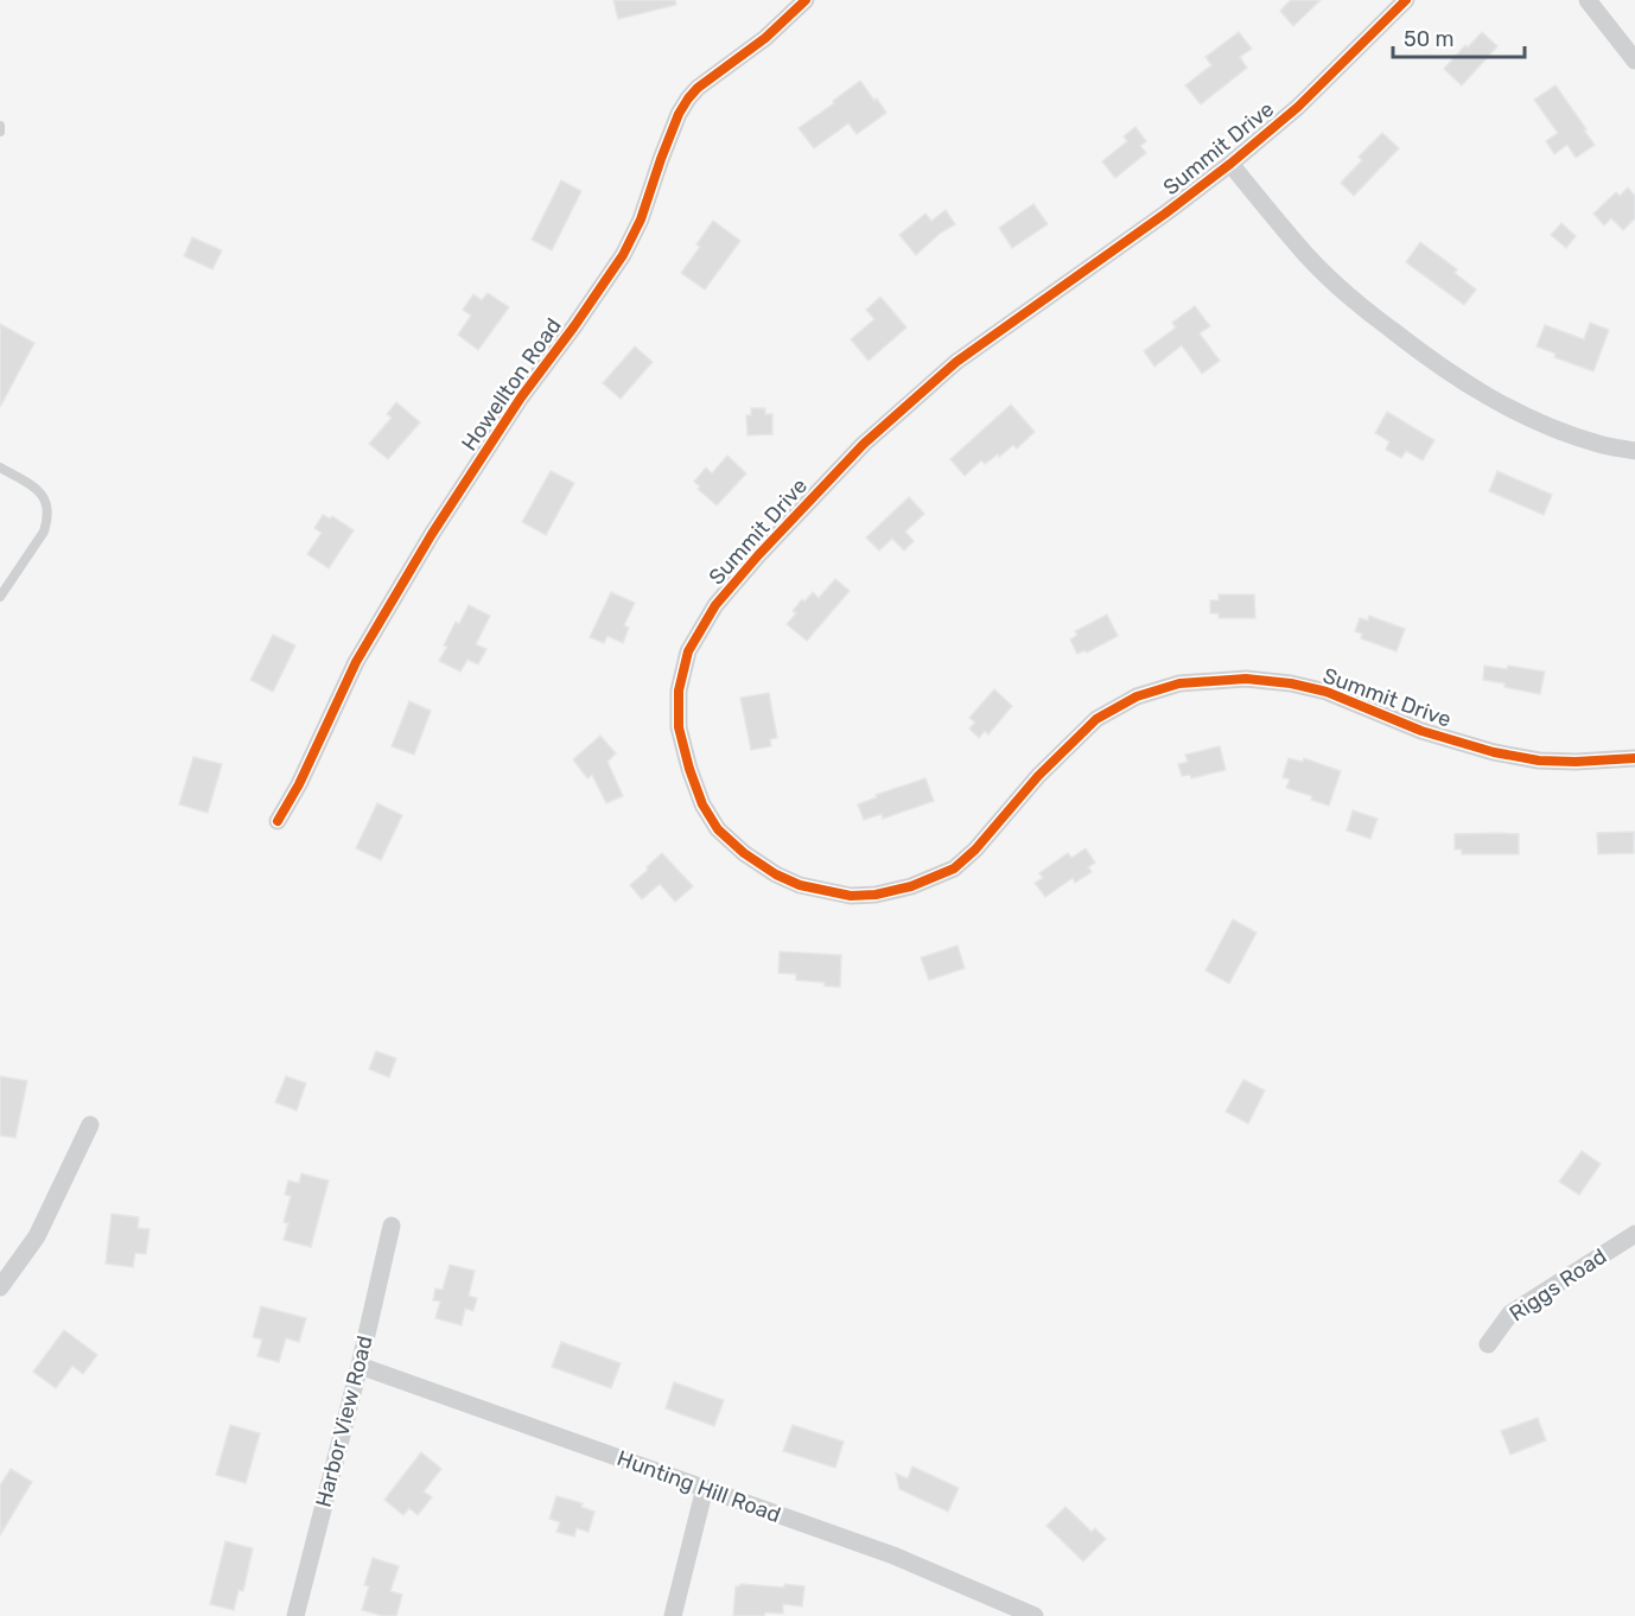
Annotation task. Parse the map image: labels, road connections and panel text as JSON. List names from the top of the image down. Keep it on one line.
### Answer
{"streets":{"street":["Summit Drive","Howellton Road","Riggs Road","Harbor View Road","Hunting Hill Road"]},"crossings":[["Harbor View Road","Hunting Hill Road"]],"scale_bar":"50 m"}
